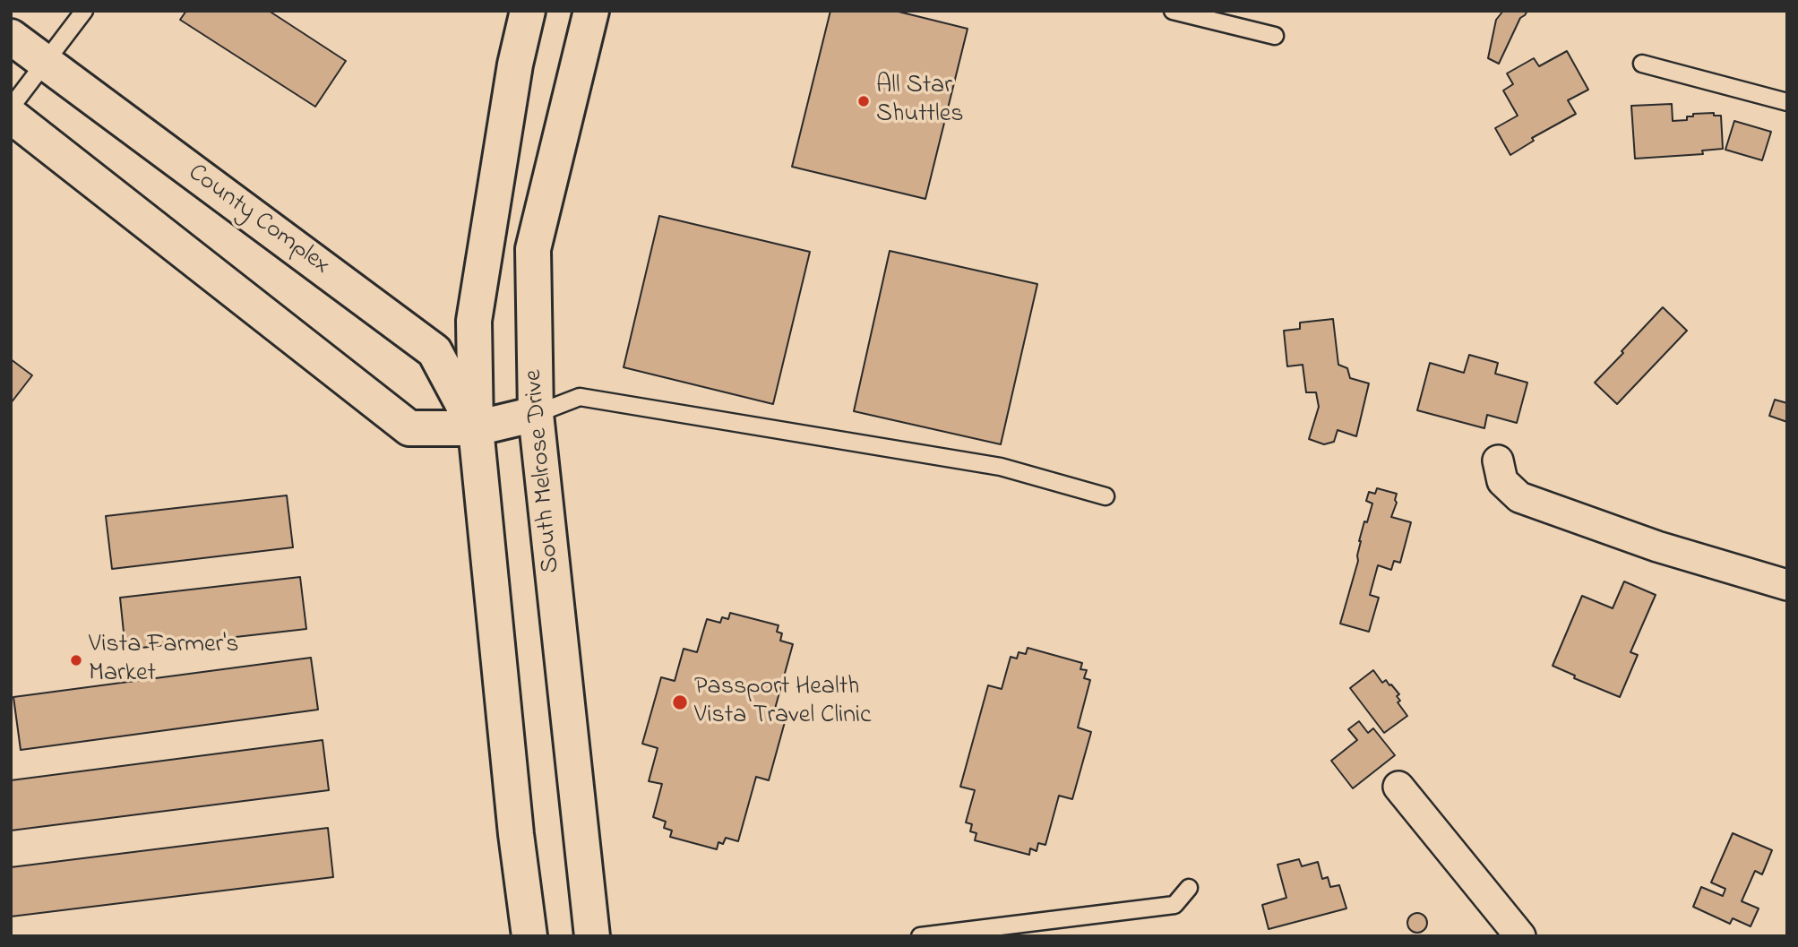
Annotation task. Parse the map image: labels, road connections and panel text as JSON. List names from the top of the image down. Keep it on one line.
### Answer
{"streets":{"main road":["County Complex","South Melrose Drive"]},"places":["All Star Shuttles","Vista Farmer's Market","Passport Health Vista Travel Clinic"]}
